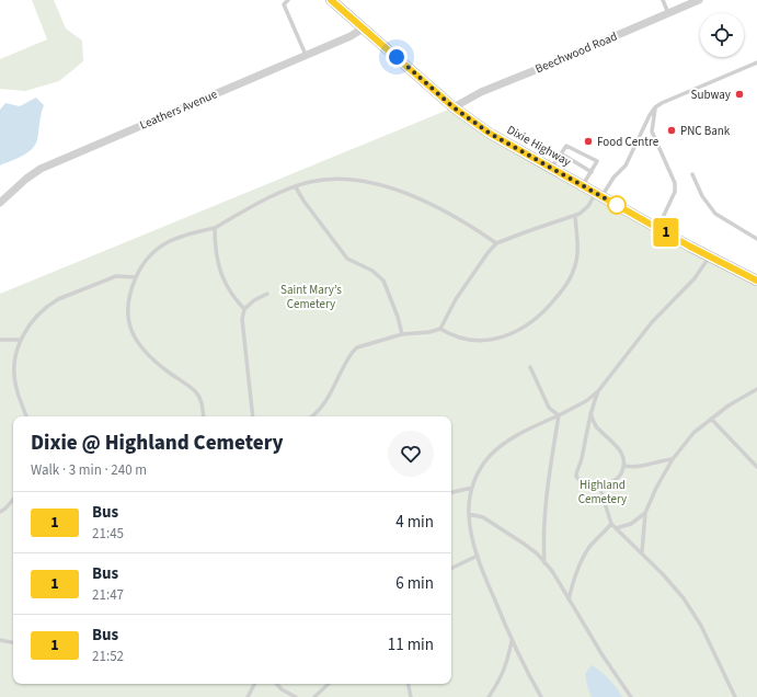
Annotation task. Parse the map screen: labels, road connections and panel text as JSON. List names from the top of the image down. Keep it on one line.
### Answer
{"streets":{"main road":["Dixie Highway"],"street":["Beechwood Road","Leathers Avenue"]},"crossings":[["Beechwood Road","Dixie Highway"],["Leathers Avenue","Dixie Highway"]],"parks":["Saint Mary’s Cemetery","Highland Cemetery"],"places":["Subway","PNC Bank","Food Centre"],"lines":["bus line 1"],"page":{"on_map":"1","heading":["Dixie @ Highland Cemetery","Walk · 3 min · 240 m"],"list":[{"mark":"1","name":"Bus","note":"21:45","value":"4 min"},{"mark":"1","name":"Bus","note":"21:47","value":"6 min"},{"mark":"1","name":"Bus","note":"21:52","value":"11 min"}]}}
